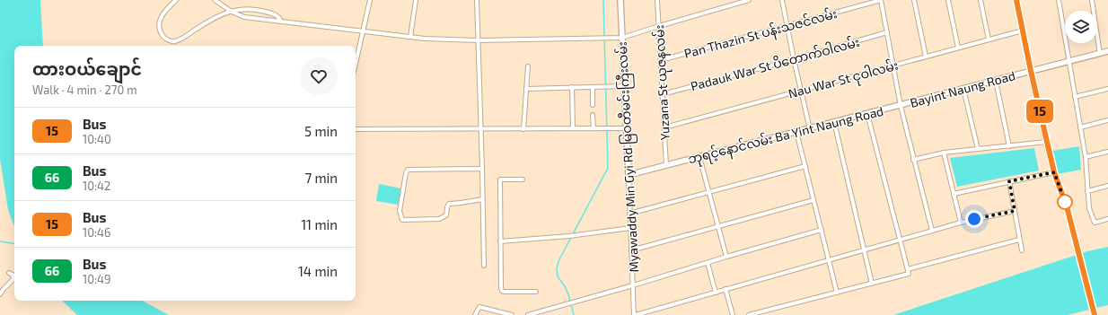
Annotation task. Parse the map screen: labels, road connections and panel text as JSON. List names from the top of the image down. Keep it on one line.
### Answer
{"streets":{"main road":["Bayint Naung Road","ဘုရင့်နောင်လမ်း Ba Yint Naung Road","Myawaddy Min Gyi Rd မြဝတီမင်းကြီးလမ်း"],"street":["Pan Thazin St ပန်းသဇင်လမ်း","Padauk War St ပိတောက်ဝါလမ်း","Nau War St ငုဝါလမ်း","Yuzana St ယုဇနလမ်း"]},"crossings":[["Pan Thazin St ပန်းသဇင်လမ်း","Yuzana St ယုဇနလမ်း"],["Padauk War St ပိတောက်ဝါလမ်း","Yuzana St ယုဇနလမ်း"],["Nau War St ငုဝါလမ်း","Yuzana St ယုဇနလမ်း"],["Yuzana St ယုဇနလမ်း","ဘုရင့်နောင်လမ်း Ba Yint Naung Road"],["Bayint Naung Road","ဘုရင့်နောင်လမ်း Ba Yint Naung Road"],["ဘုရင့်နောင်လမ်း Ba Yint Naung Road","Myawaddy Min Gyi Rd မြဝတီမင်းကြီးလမ်း"]],"lines":["bus line 15"],"page":{"on_map":"15","heading":["ထားဝယ်ချောင်","Walk · 4 min · 270 m"],"list":[{"mark":"15","name":"Bus","note":"10:40","value":"5 min"},{"mark":"66","name":"Bus","note":"10:42","value":"7 min"},{"mark":"15","name":"Bus","note":"10:46","value":"11 min"},{"mark":"66","name":"Bus","note":"10:49","value":"14 min"}]}}
